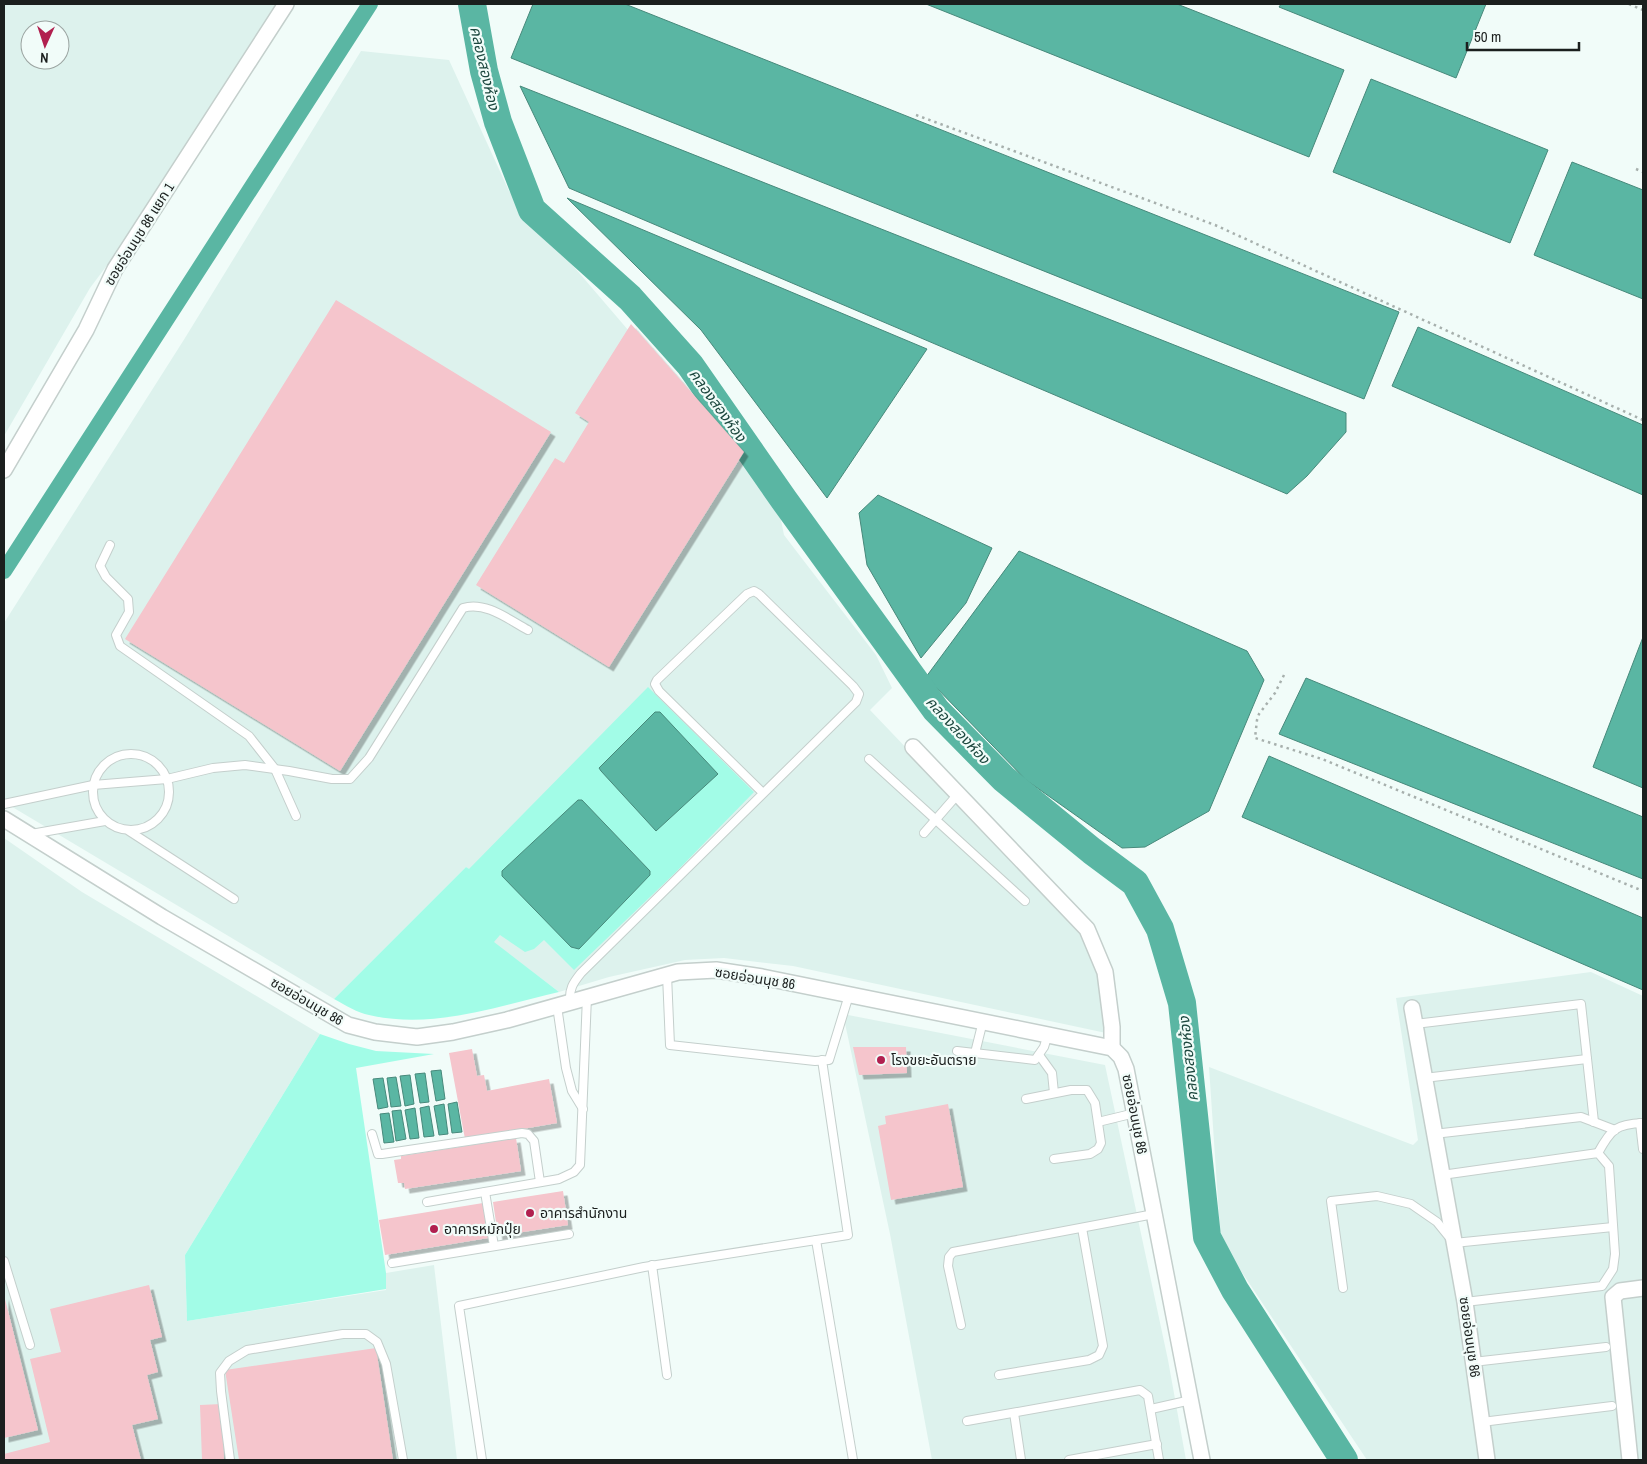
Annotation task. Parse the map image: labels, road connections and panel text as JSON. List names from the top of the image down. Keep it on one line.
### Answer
{"streets":{"street":["ซอยอ่อนนุช 86 แยก 1","ซอยอ่อนนุช 86"]},"water":["คลองสองห้อง"],"places":["โรงขยะอันตราย","อาคารสำนักงาน","อาคารหมักปุ๋ย"],"scale_bar":"50 m","north":"bottom"}
